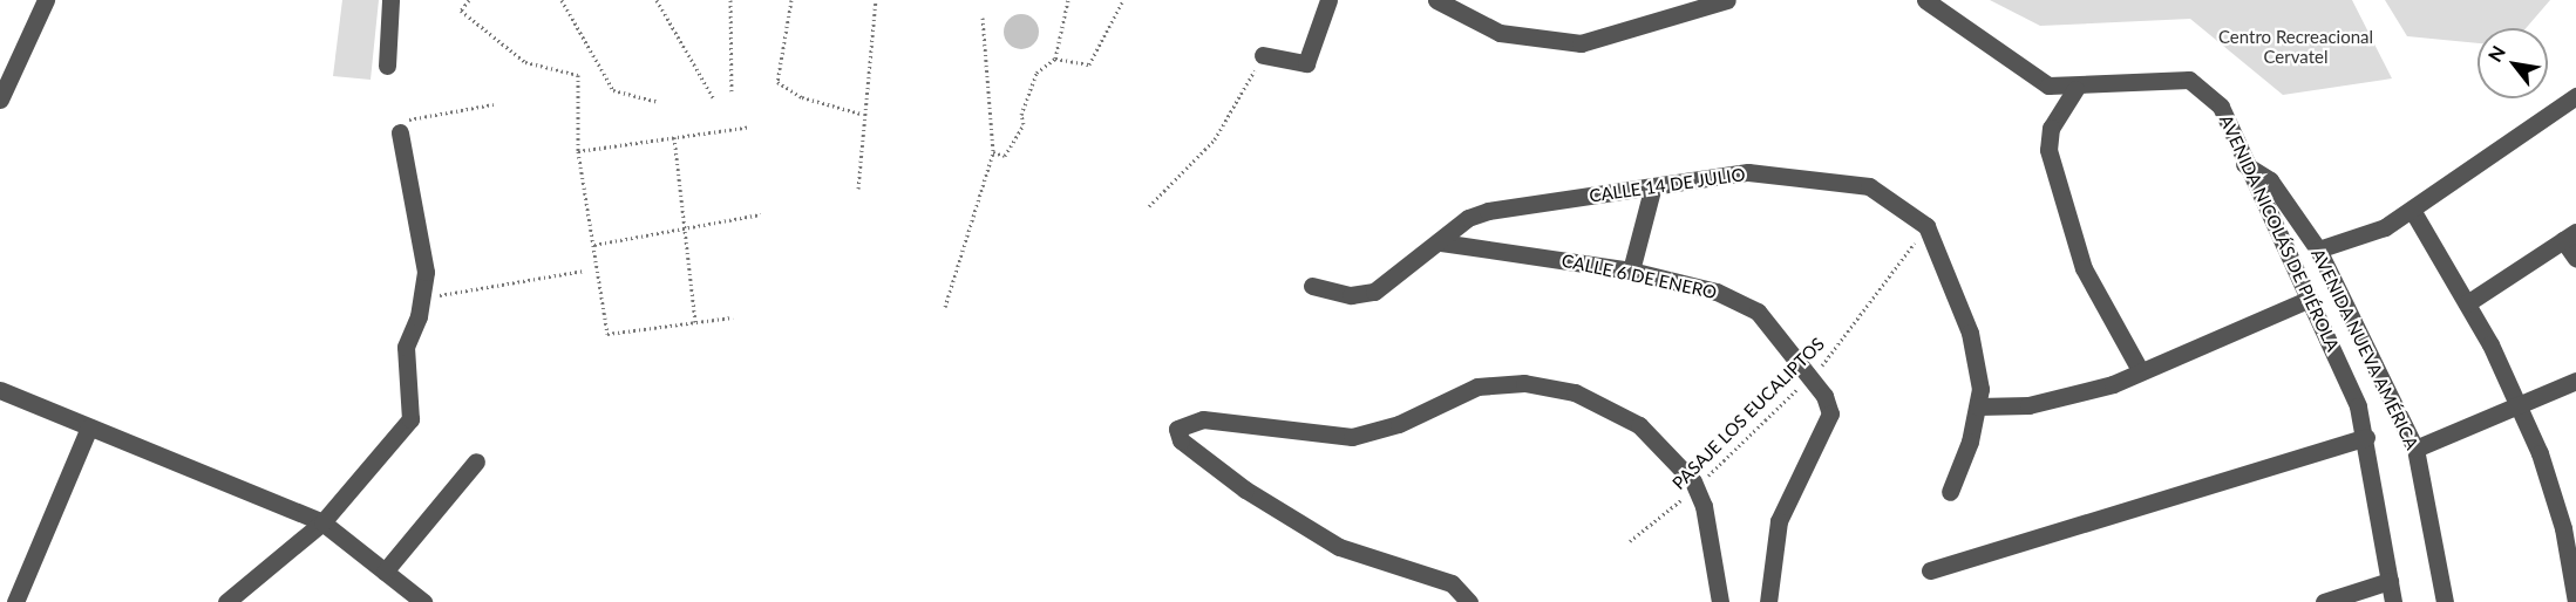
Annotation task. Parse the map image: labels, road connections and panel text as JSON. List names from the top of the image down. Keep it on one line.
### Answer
{"streets":{"street":["CALLE 14 DE JULIO","AVENIDA NICOLÁS DE PIÉROLA","CALLE 6 DE ENERO","AVENIDA NUEVA AMÉRICA"],"path":["PASAJE LOS EUCALIPTOS"]},"crossings":[["CALLE 14 DE JULIO","CALLE 6 DE ENERO"],["CALLE 14 DE JULIO","PASAJE LOS EUCALIPTOS"],["AVENIDA NICOLÁS DE PIÉROLA","AVENIDA NUEVA AMÉRICA"],["CALLE 6 DE ENERO","PASAJE LOS EUCALIPTOS"]],"parks":["Centro Recreacional Cervatel"],"north":"top left"}
